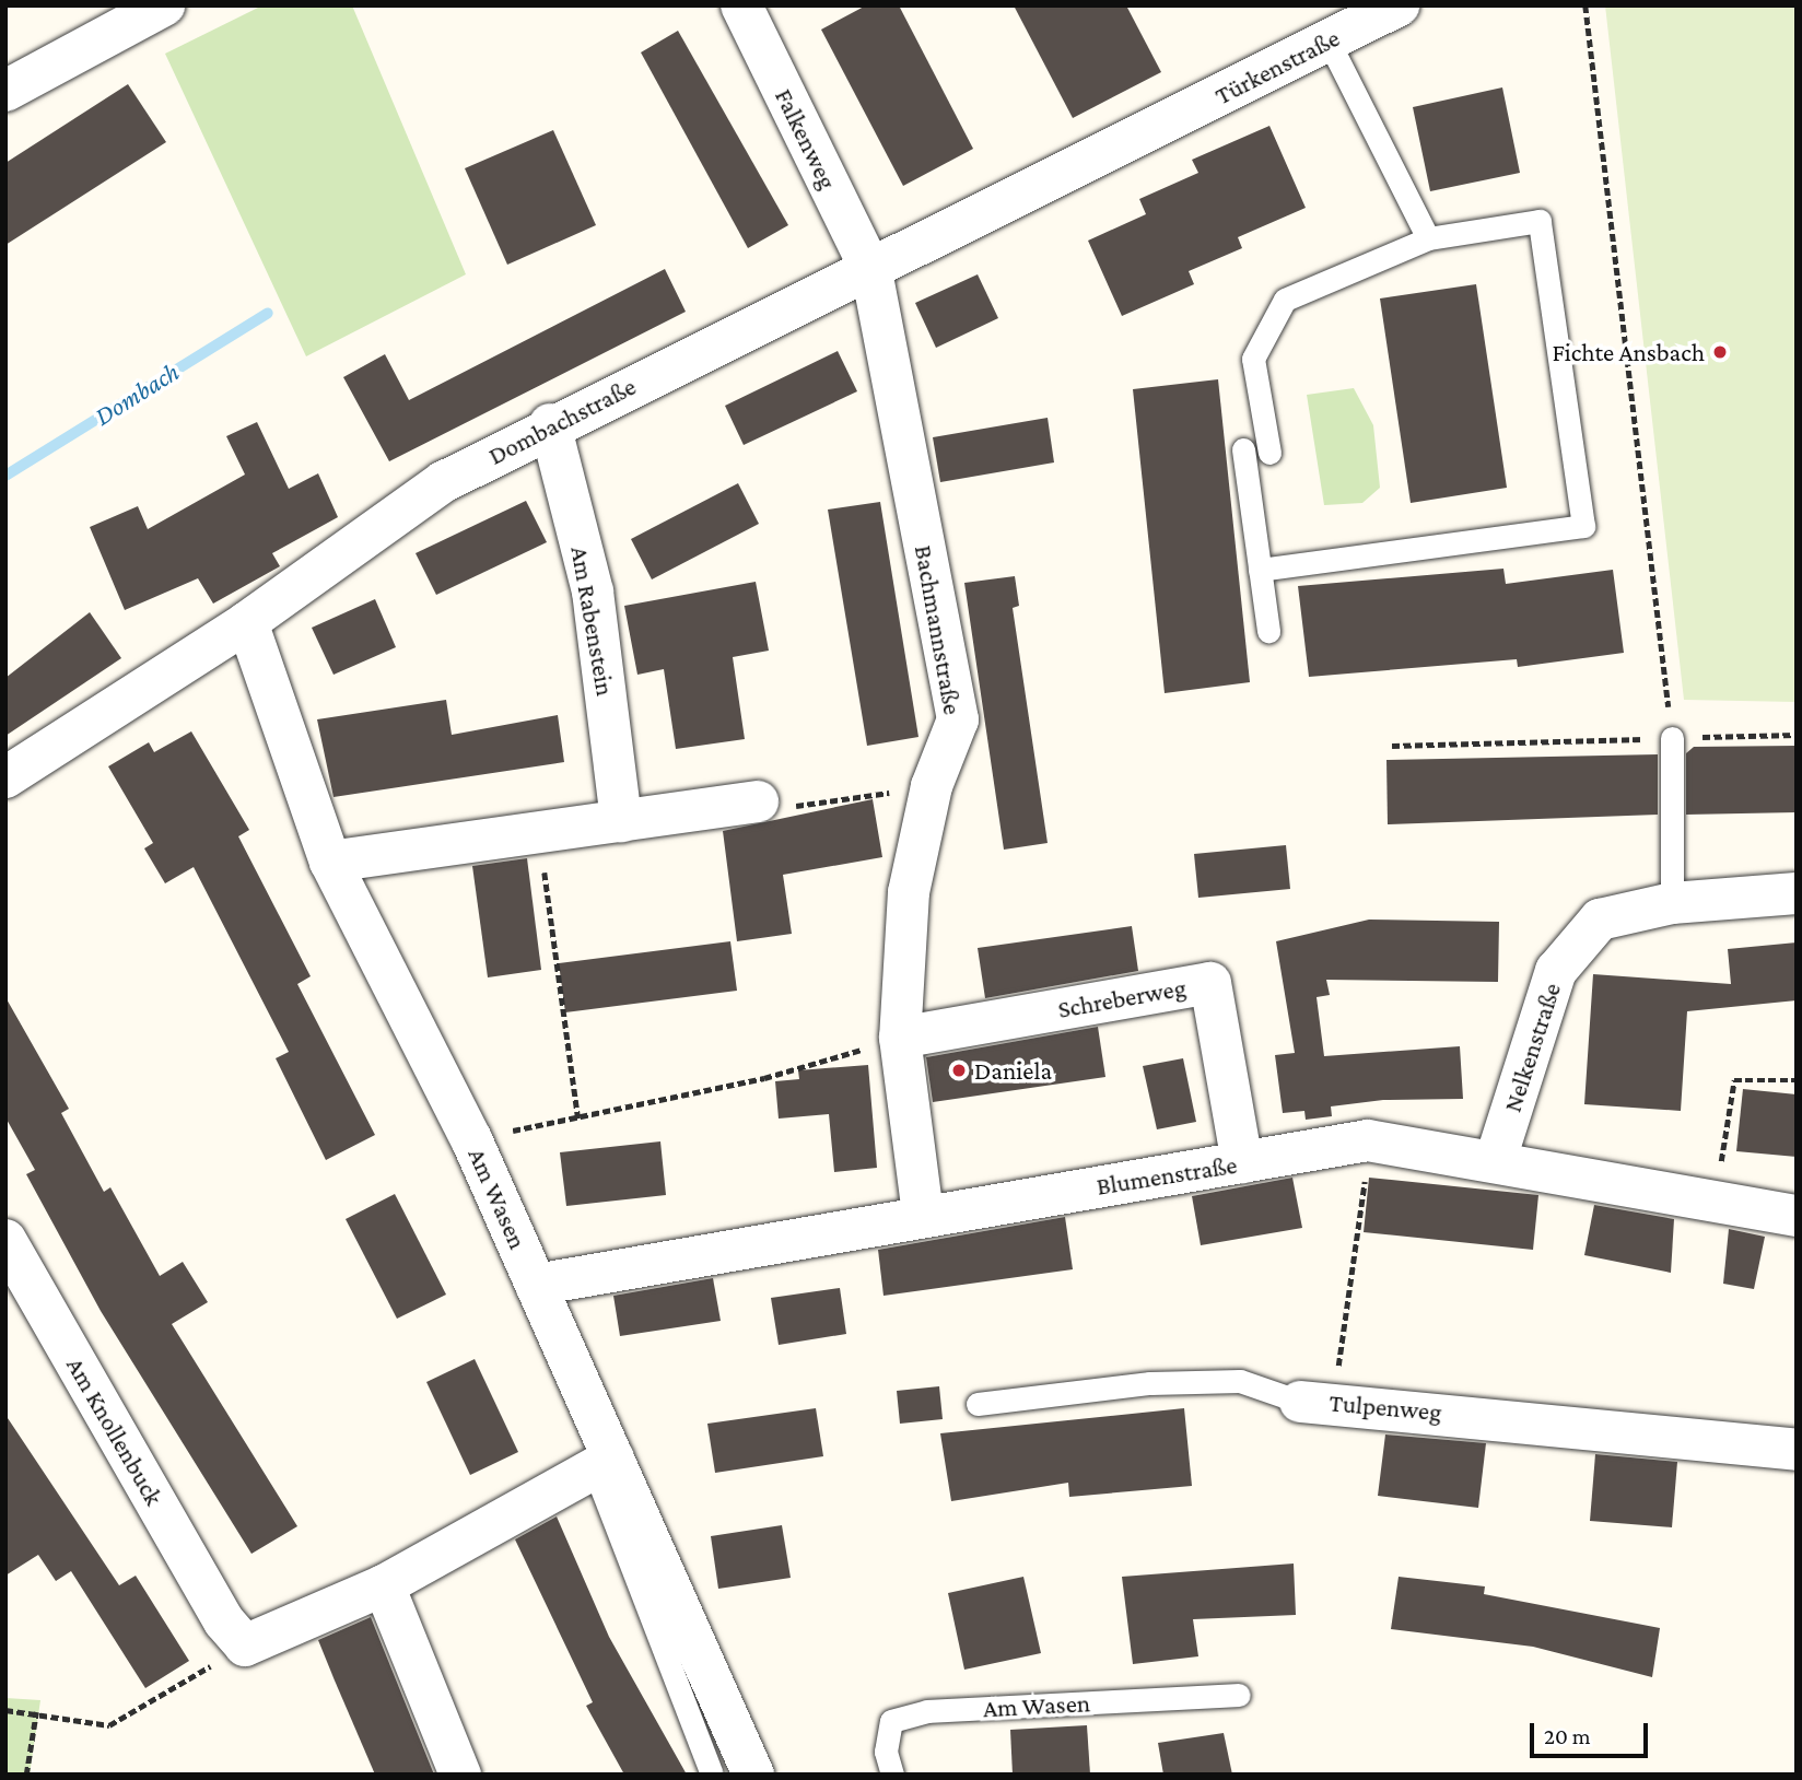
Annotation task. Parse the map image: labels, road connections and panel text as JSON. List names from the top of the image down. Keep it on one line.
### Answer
{"streets":{"street":["Türkenstraße","Falkenweg","Dombachstraße","Am Rabenstein","Bachmannstraße","Schreberweg","Nelkenstraße","Blumenstraße","Am Wasen","Tulpenweg","Am Knollenbuck"]},"crossings":[["Türkenstraße","Dombachstraße"],["Falkenweg","Dombachstraße"],["Falkenweg","Bachmannstraße"],["Dombachstraße","Am Rabenstein"],["Dombachstraße","Bachmannstraße"],["Dombachstraße","Am Wasen"],["Bachmannstraße","Schreberweg"],["Bachmannstraße","Blumenstraße"],["Schreberweg","Blumenstraße"],["Nelkenstraße","Blumenstraße"],["Blumenstraße","Am Wasen"]],"water":["Dombach"],"places":["Fichte Ansbach","Daniela"],"scale_bar":"20 m"}
